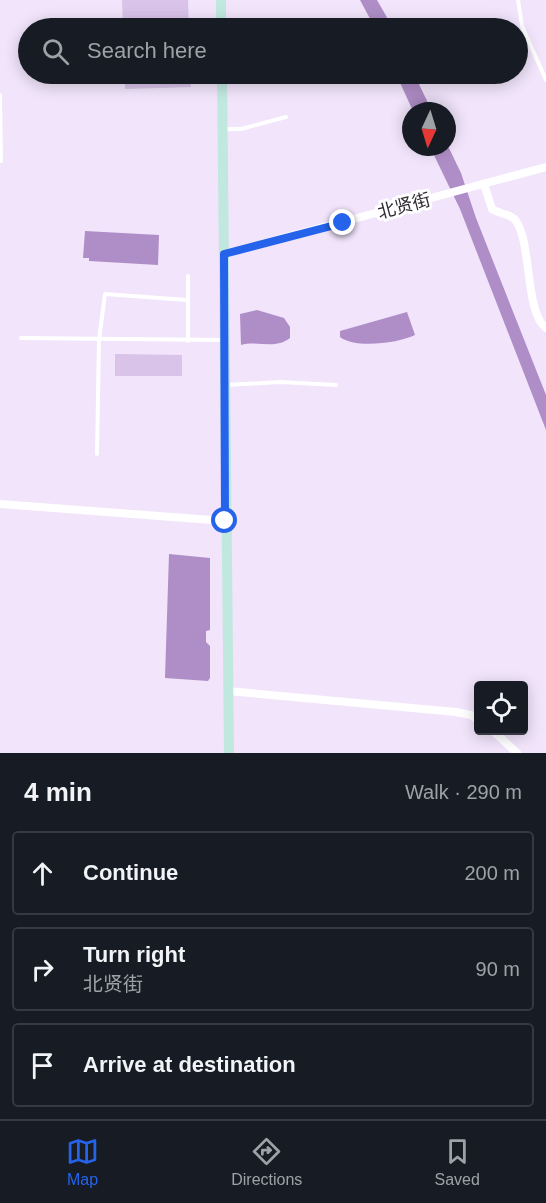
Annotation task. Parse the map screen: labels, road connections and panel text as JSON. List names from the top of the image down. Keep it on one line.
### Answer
{"streets":{"street":["北贤街"]},"north":"bottom","page":{"search":"Search here","heading":["4 min","Walk · 290 m"],"list":[["Continue","200 m"],["Turn right","北贤街","90 m"],"Arrive at destination"],"nav":["Map","Directions","Saved"]}}
